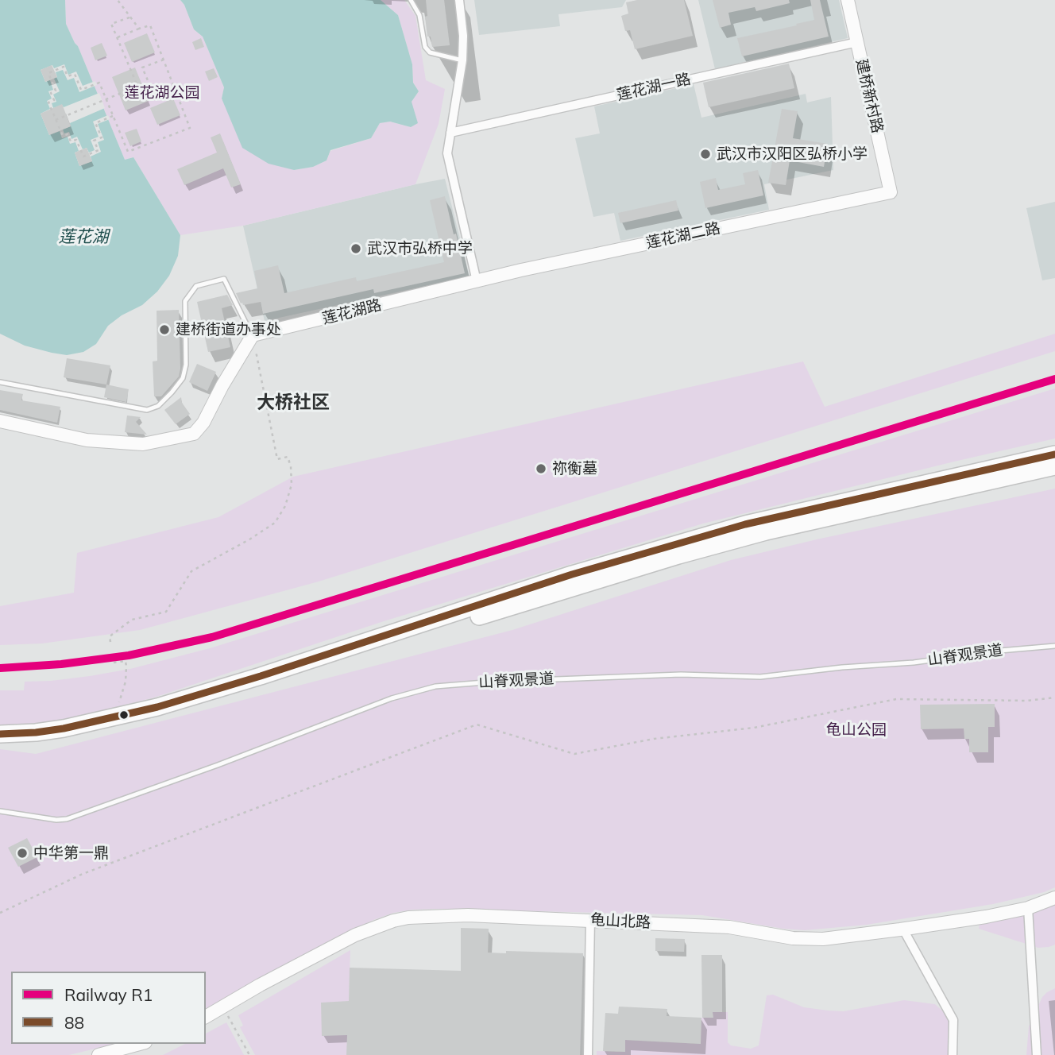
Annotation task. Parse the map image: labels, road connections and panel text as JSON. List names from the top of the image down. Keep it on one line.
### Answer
{"streets":{"street":["莲花湖一路","建桥新村路","莲花湖二路","莲花湖路","龟山北路"],"lane":["山脊观景道"]},"crossings":[["莲花湖一路","建桥新村路"],["建桥新村路","莲花湖二路"],["莲花湖二路","莲花湖路"]],"districts":["大桥社区"],"water":["莲花湖"],"parks":["莲花湖公园","龟山公园"],"places":["武汉市汉阳区弘桥小学","武汉市弘桥中学","建桥街道办事处","祢衡墓","中华第一鼎"],"lines":["rail line R1","transit line 88"],"legend":["Railway R1","88"]}
